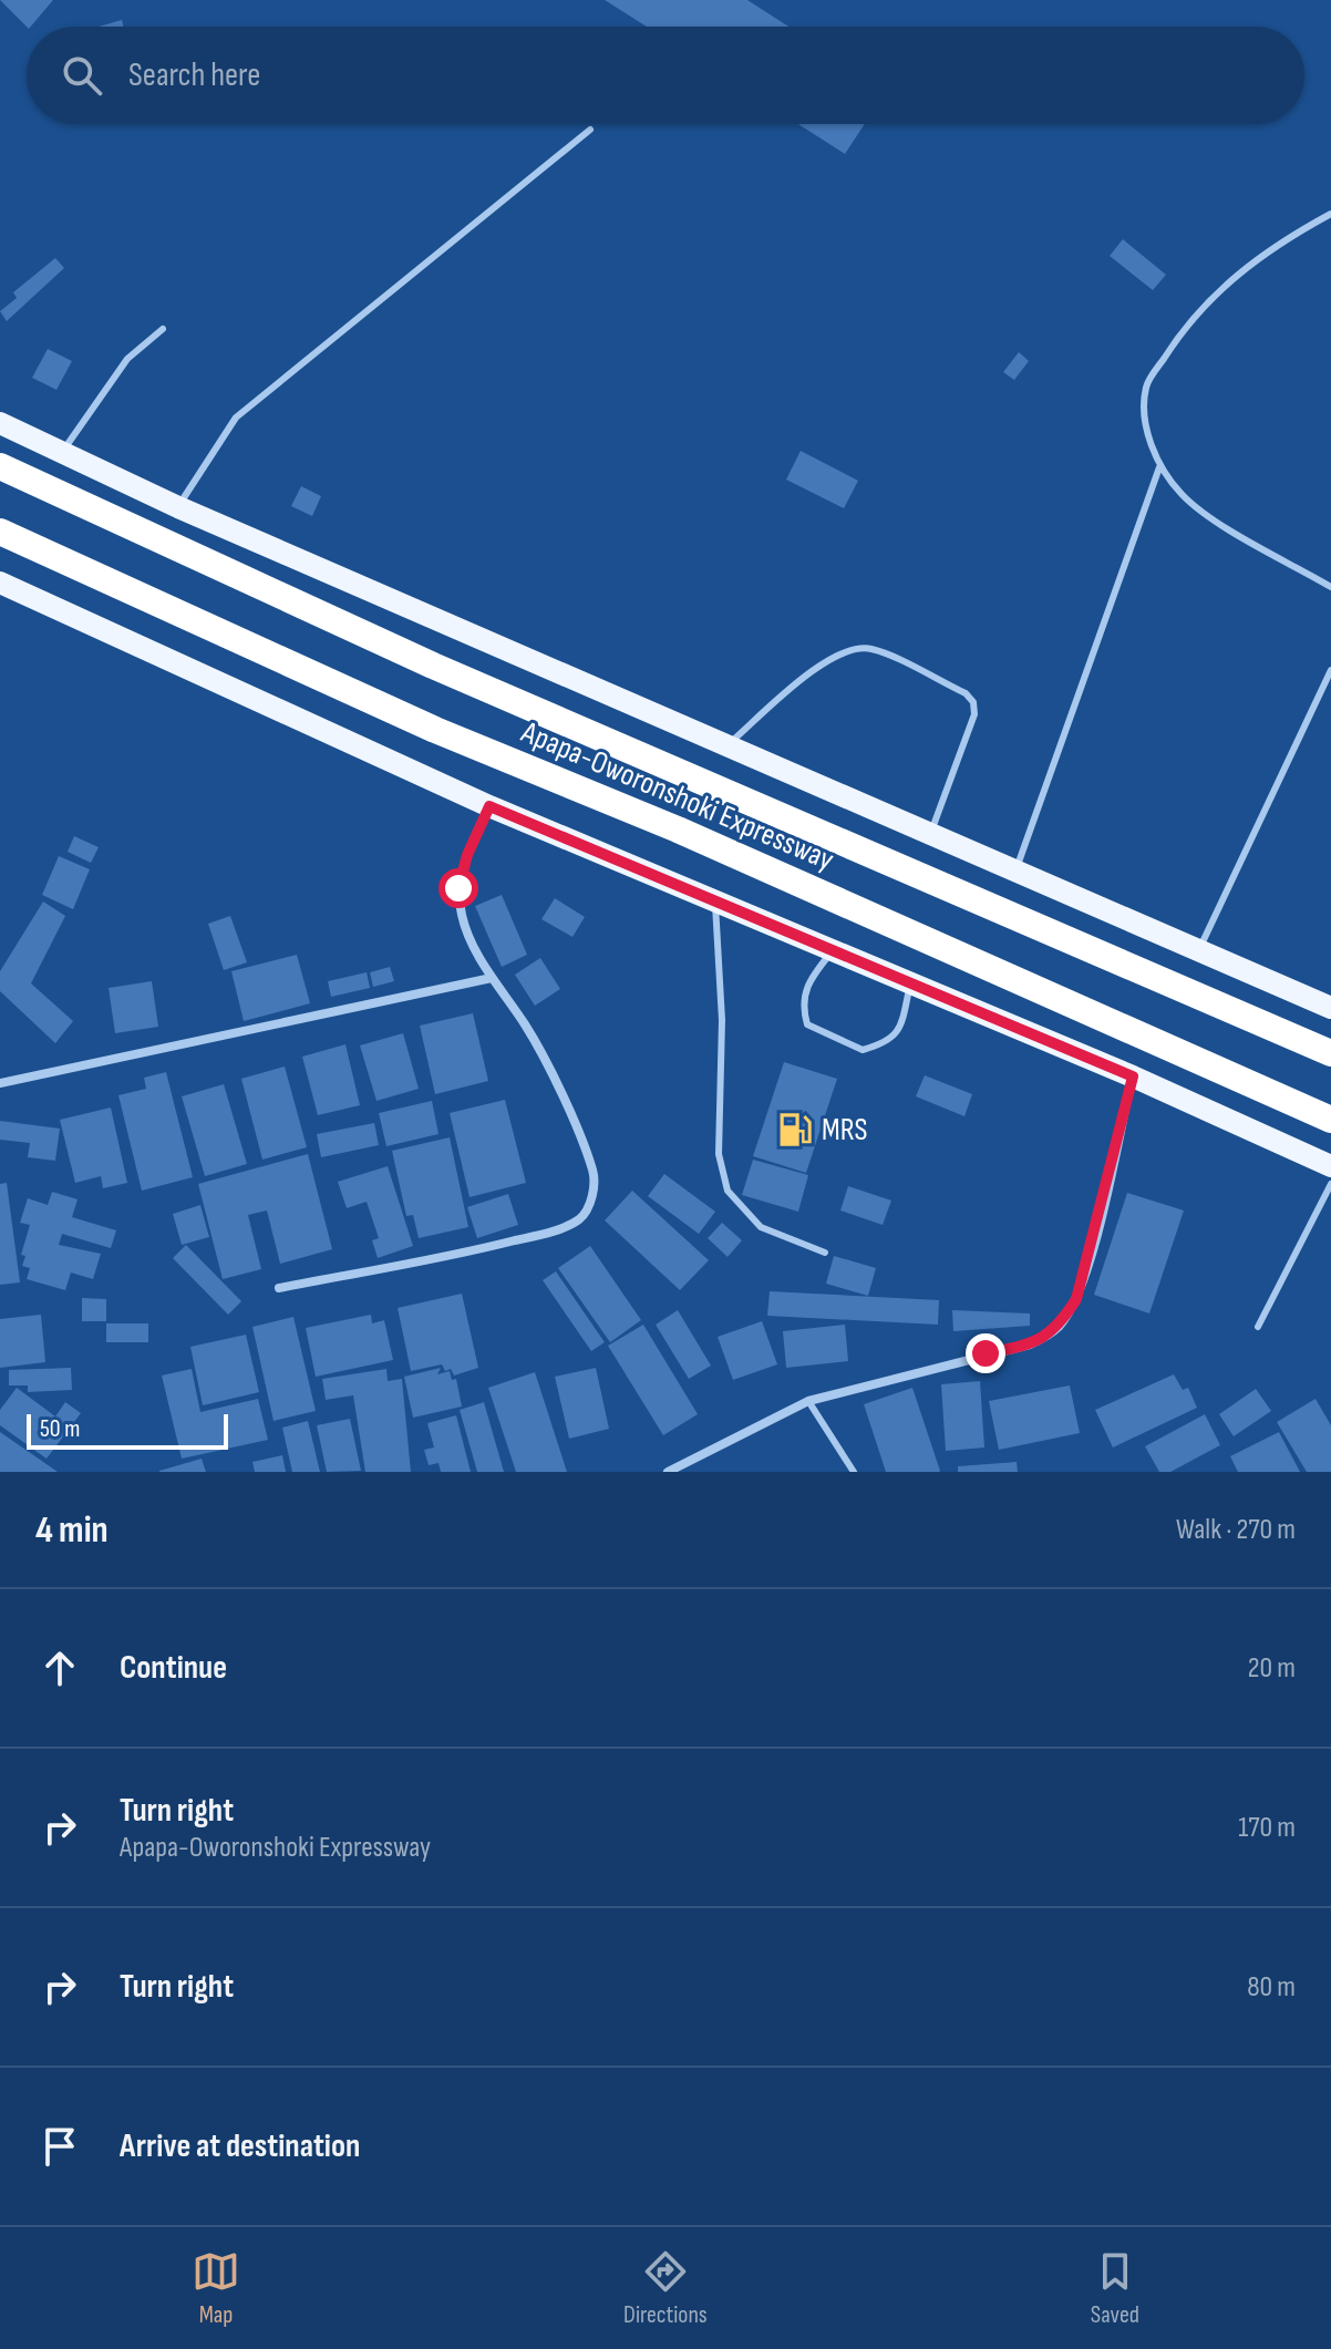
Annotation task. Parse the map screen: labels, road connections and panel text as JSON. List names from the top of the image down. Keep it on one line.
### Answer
{"streets":{"highway":["Apapa-Oworonshoki Expressway"]},"places":{"fuel station":["MRS"]},"scale_bar":"50 m","page":{"search":"Search here","scale":"50 m","heading":["4 min","Walk · 270 m"],"list":[["Continue","20 m"],["Turn right","Apapa-Oworonshoki Expressway","170 m"],["Turn right","80 m"],"Arrive at destination"],"nav":["Map","Directions","Saved"]}}
